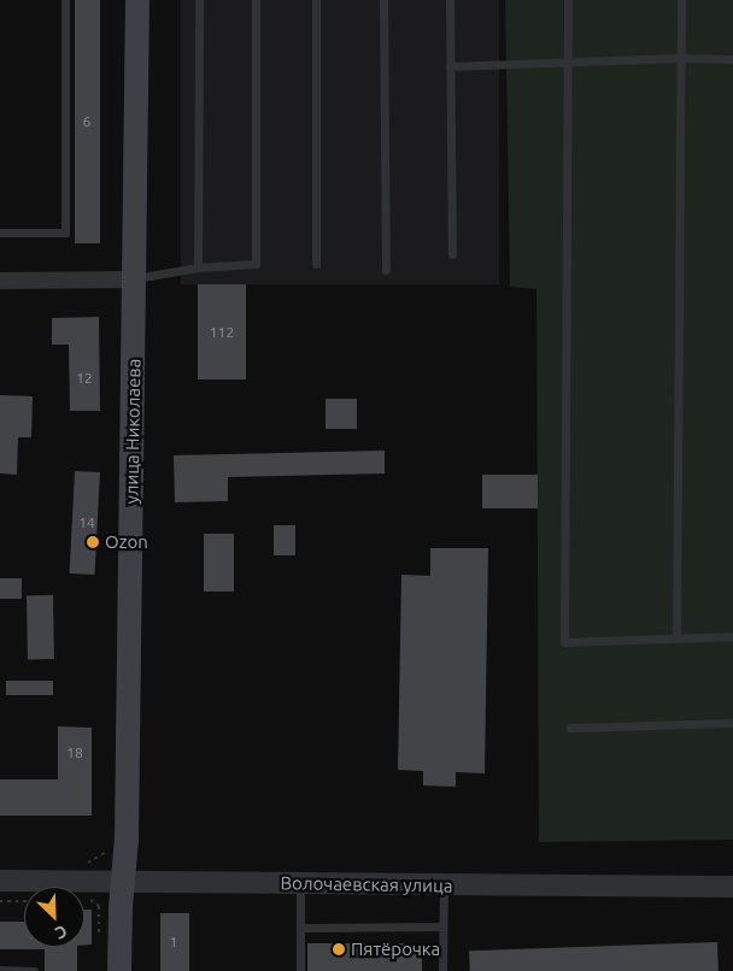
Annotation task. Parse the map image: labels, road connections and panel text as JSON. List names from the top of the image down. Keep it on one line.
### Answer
{"streets":{"main road":["улица Николаева"],"street":["Волочаевская улица"]},"crossings":[["улица Николаева","Волочаевская улица"]],"places":["Ozon","Пятёрочка"],"house_numbers":["6","112","12","14","18","1"],"north":"bottom right"}
